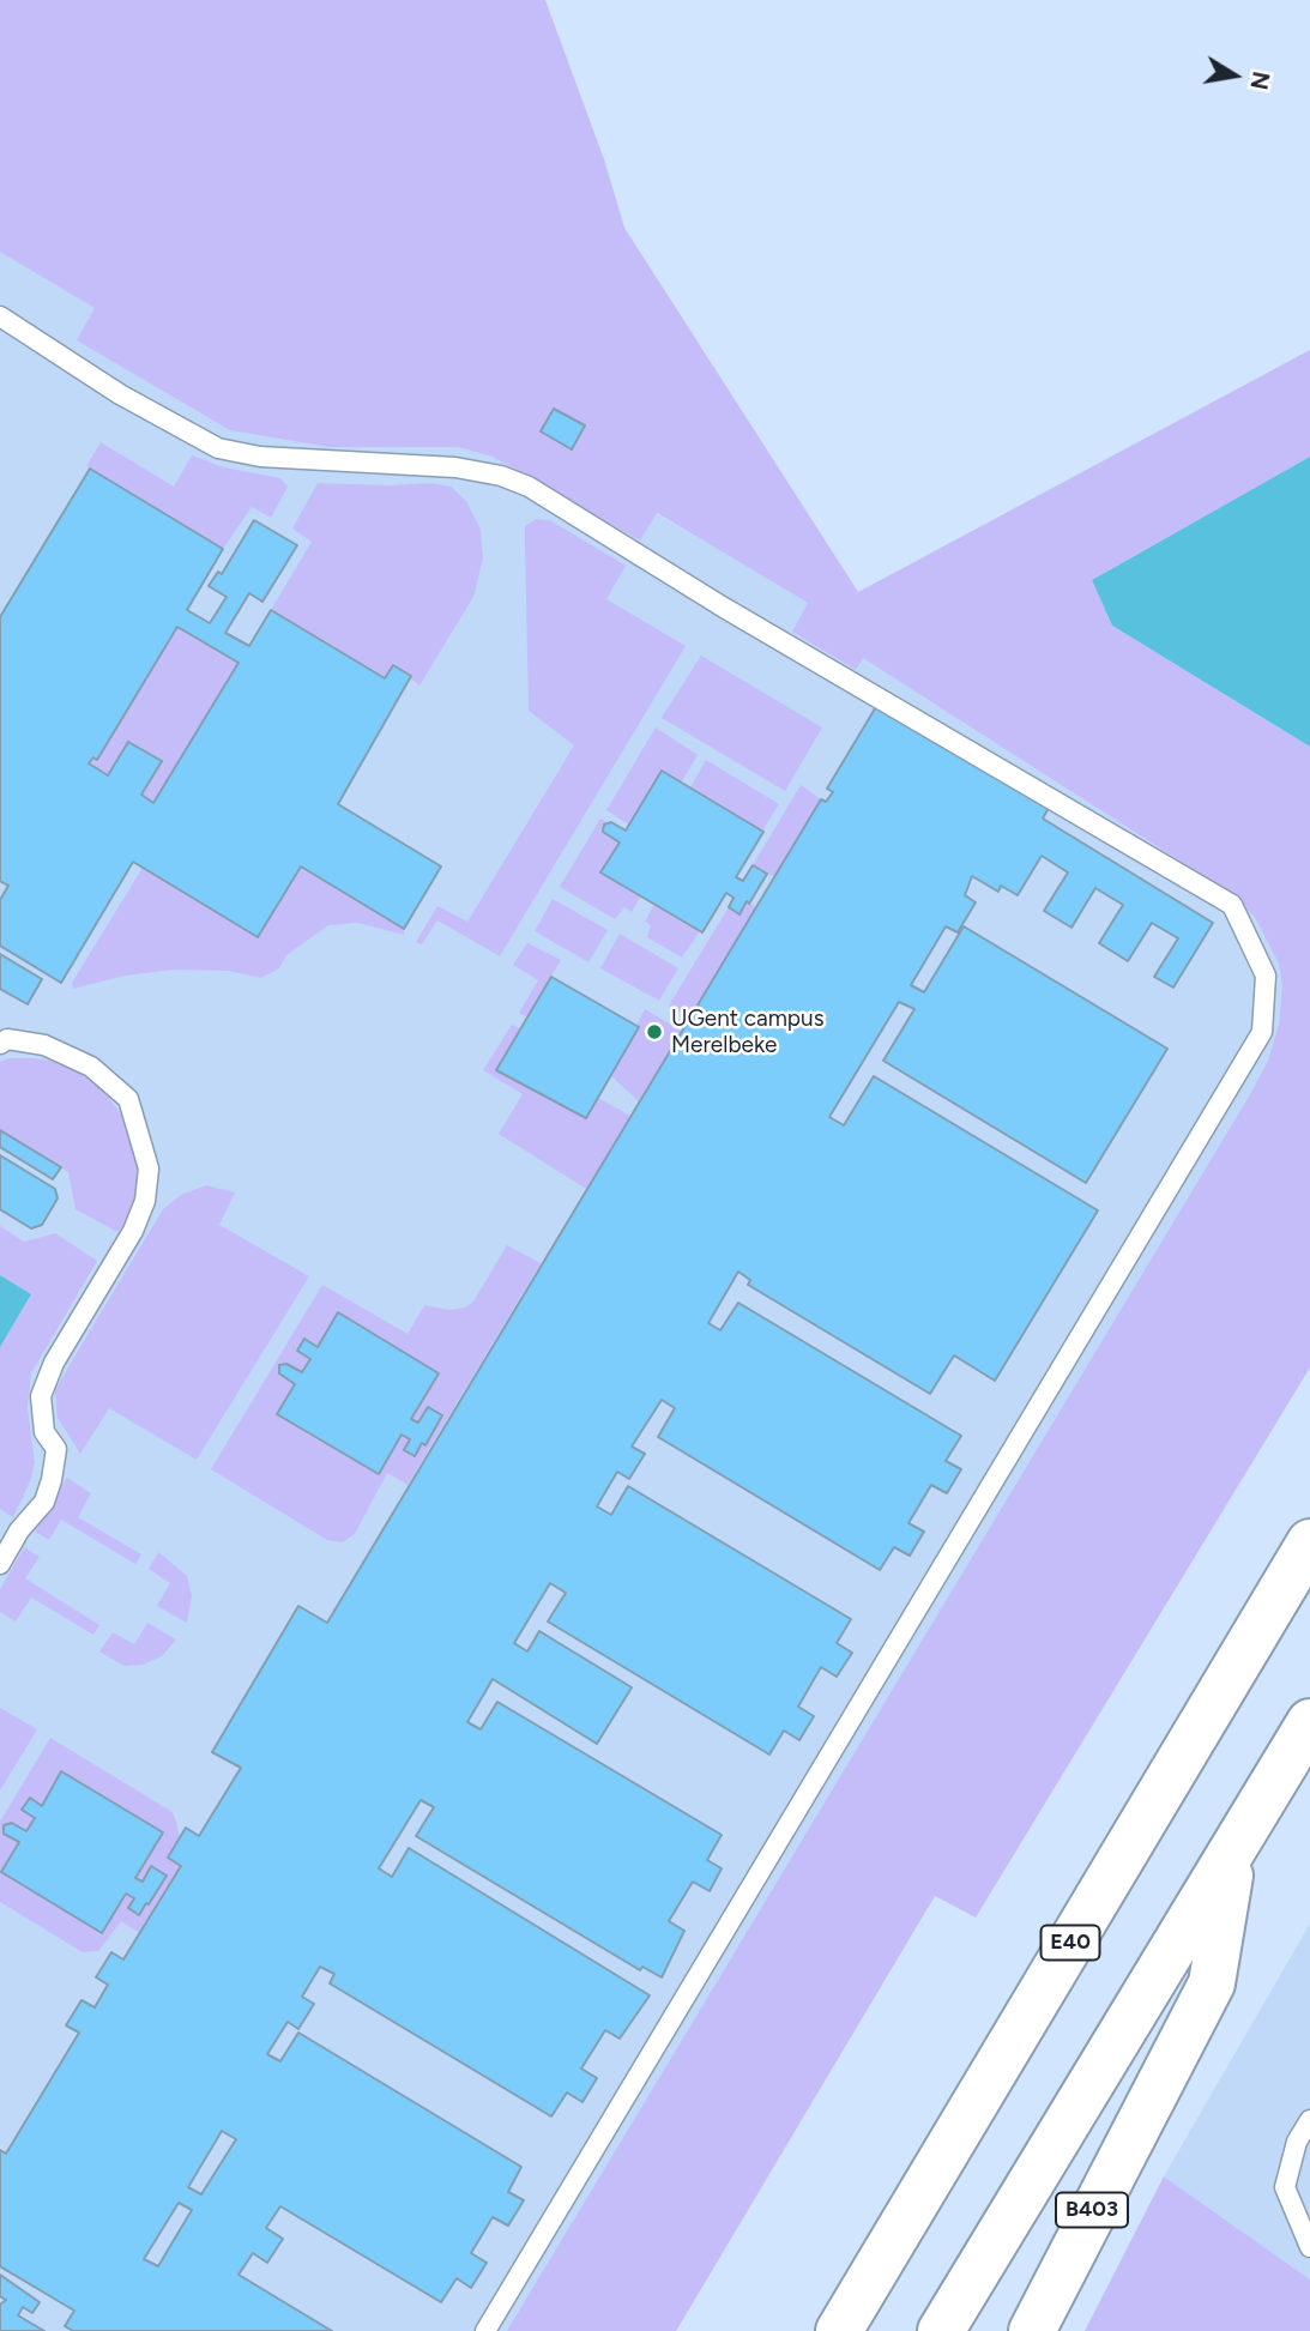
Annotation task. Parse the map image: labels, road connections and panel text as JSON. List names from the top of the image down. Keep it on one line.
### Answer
{"streets":{"highway":["E40","B403"]},"places":["UGent campus Merelbeke"],"north":"right"}
